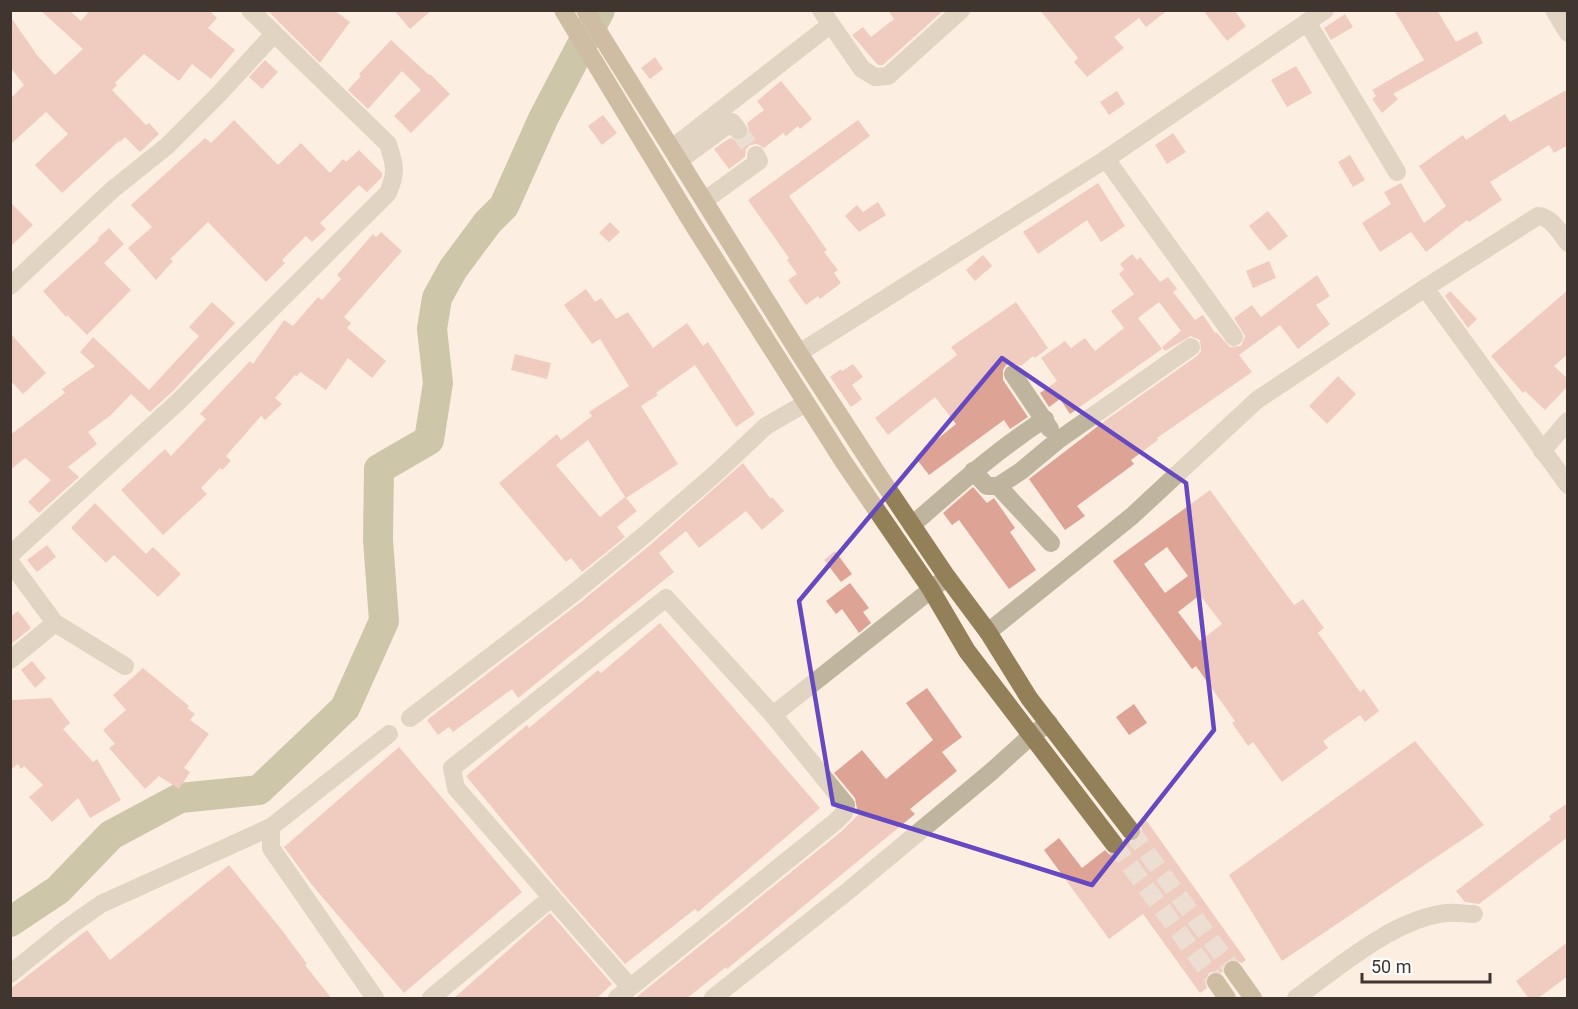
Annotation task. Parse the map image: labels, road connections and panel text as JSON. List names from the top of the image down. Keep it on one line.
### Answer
{"scale_bar":"50 m"}
